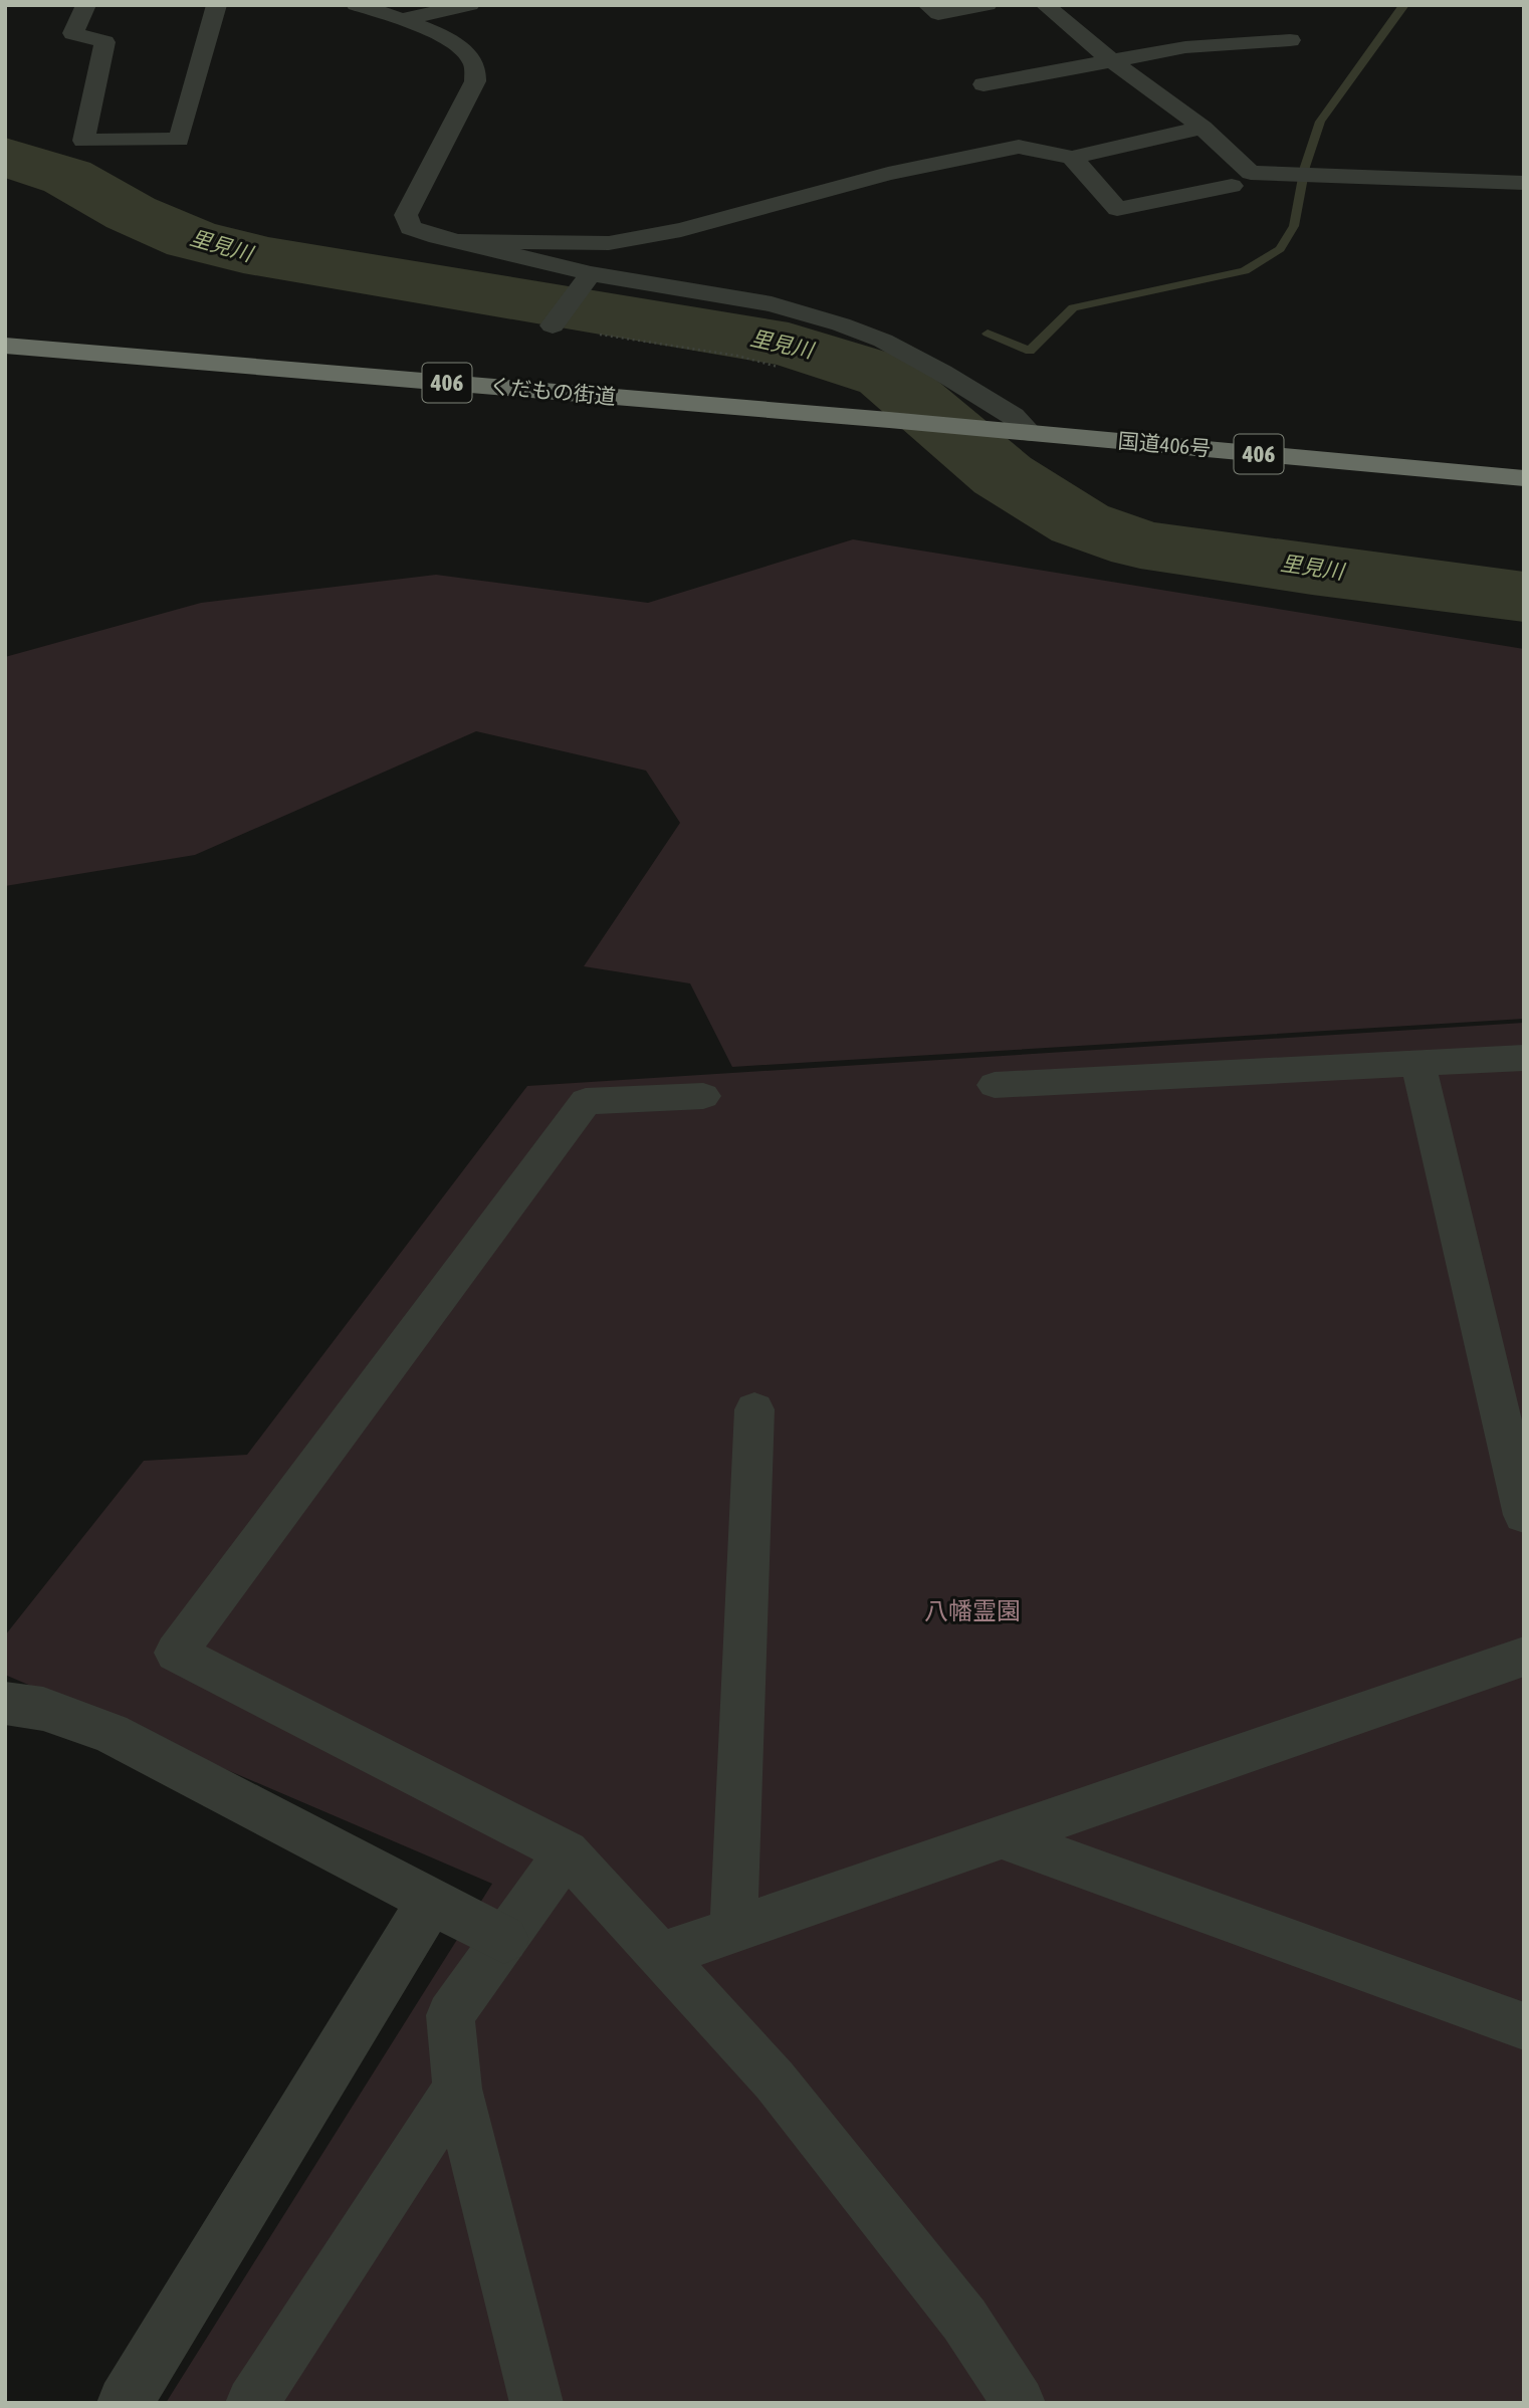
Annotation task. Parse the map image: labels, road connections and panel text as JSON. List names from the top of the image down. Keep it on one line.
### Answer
{"streets":{"highway":["406","くだもの街道","国道406号"]},"crossings":[["くだもの街道","国道406号"]],"water":["里見川"],"parks":["八幡霊園"]}
